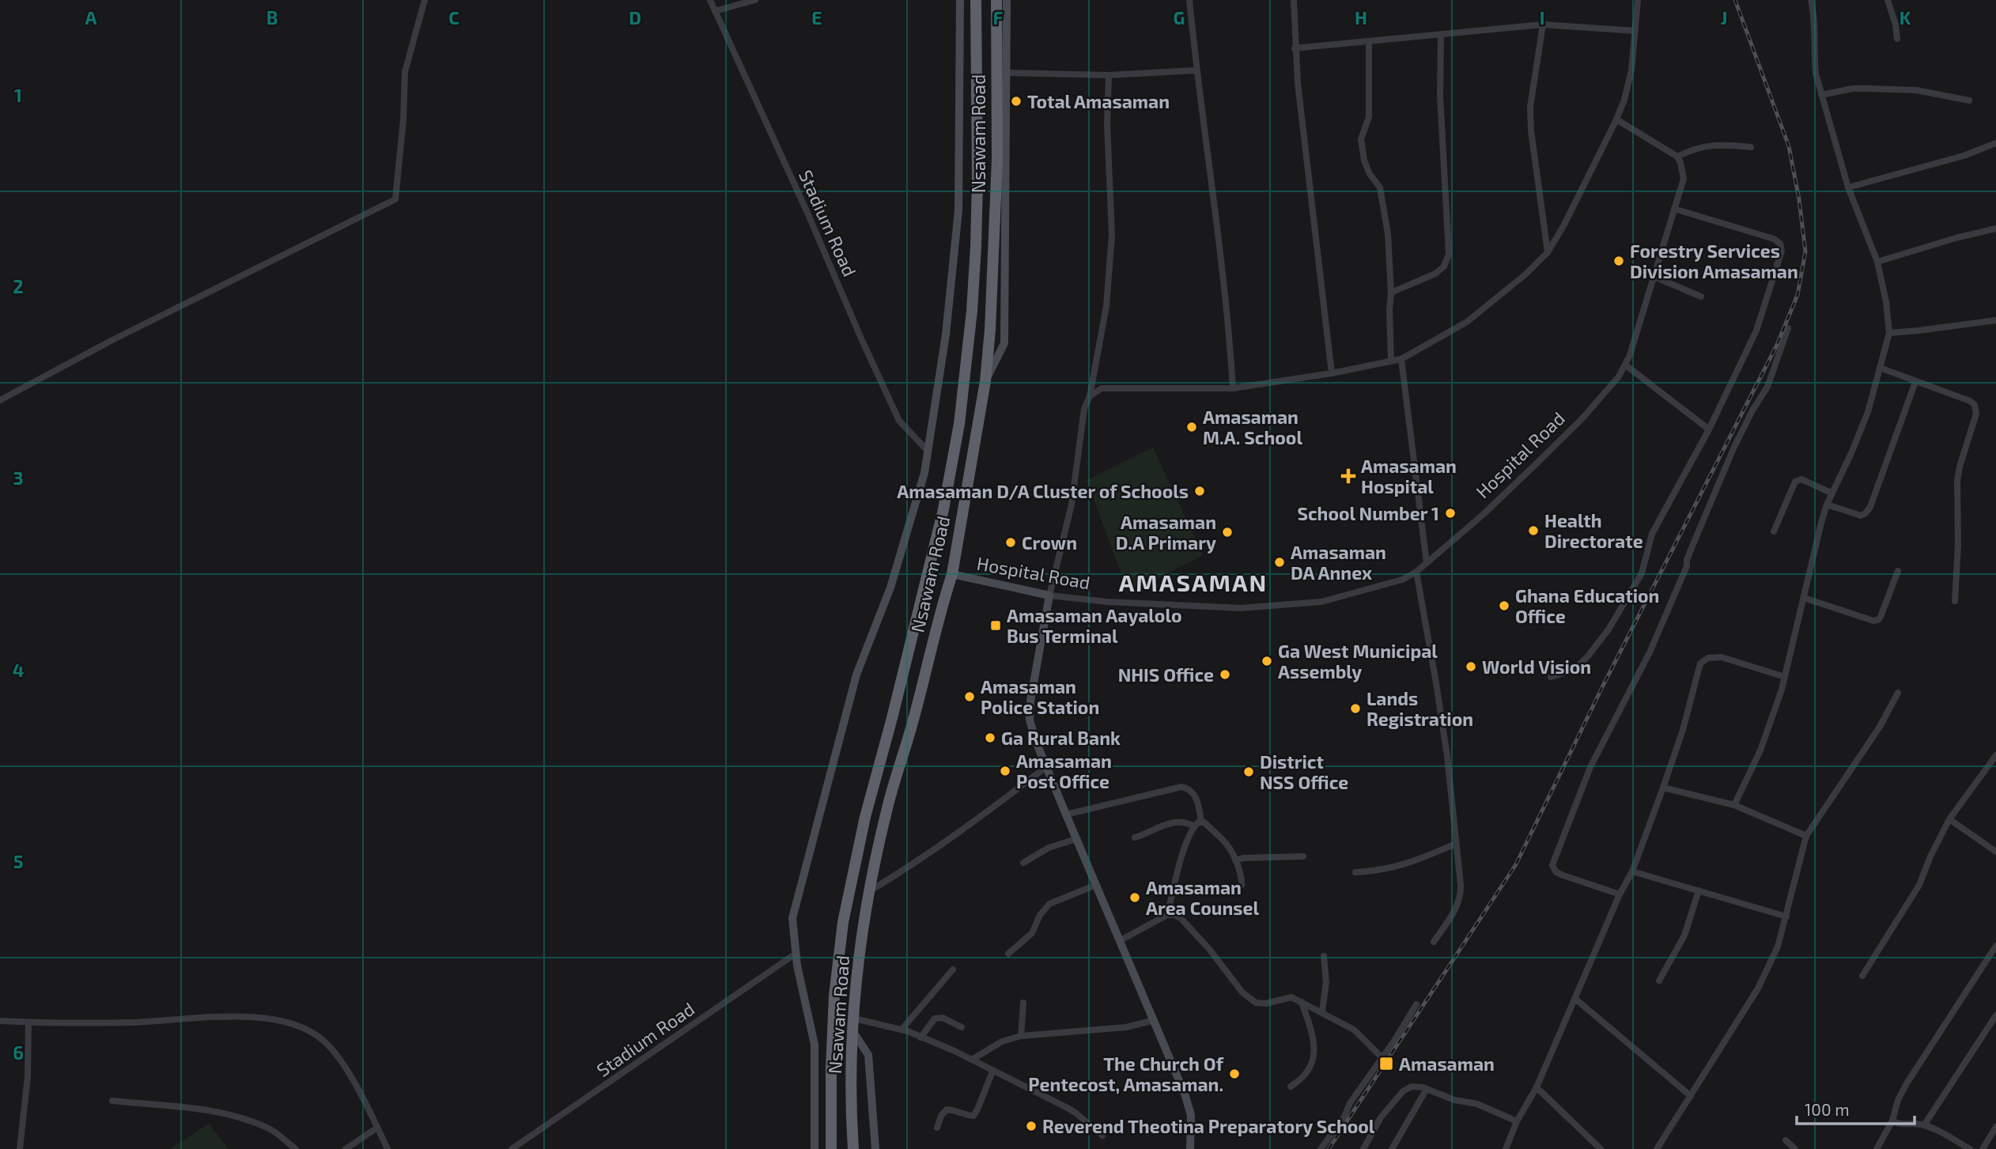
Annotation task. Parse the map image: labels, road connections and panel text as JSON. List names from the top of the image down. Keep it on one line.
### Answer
{"streets":{"highway":["Nsawam Road"],"main road":["Hospital Road"],"street":["Stadium Road"]},"crossings":[["Nsawam Road","Hospital Road"]],"districts":["AMASAMAN"],"places":{"other":["Total Amasaman","Forestry Services Division Amasaman","Amasaman M.A. School","Amasaman D/A Cluster of Schools","School Number 1","Health Directorate","Amasaman D.A Primary","Crown","Amasaman DA Annex","Ghana Education Office","Ga West Municipal Assembly","World Vision","NHIS Office","Amasaman Police Station","Lands Registration","Ga Rural Bank","Amasaman Post Office","District NSS Office","Amasaman Area Counsel","The Church Of Pentecost, Amasaman.","Reverend Theotina Preparatory School"],"health":["Amasaman Hospital"],"transit":["Amasaman Aayalolo Bus Terminal","Amasaman"]},"scale_bar":"100 m","grid":{"columns":["A","B","C","D","E","F","G","H","I","J","K"],"rows":["1","2","3","4","5","6"]}}
